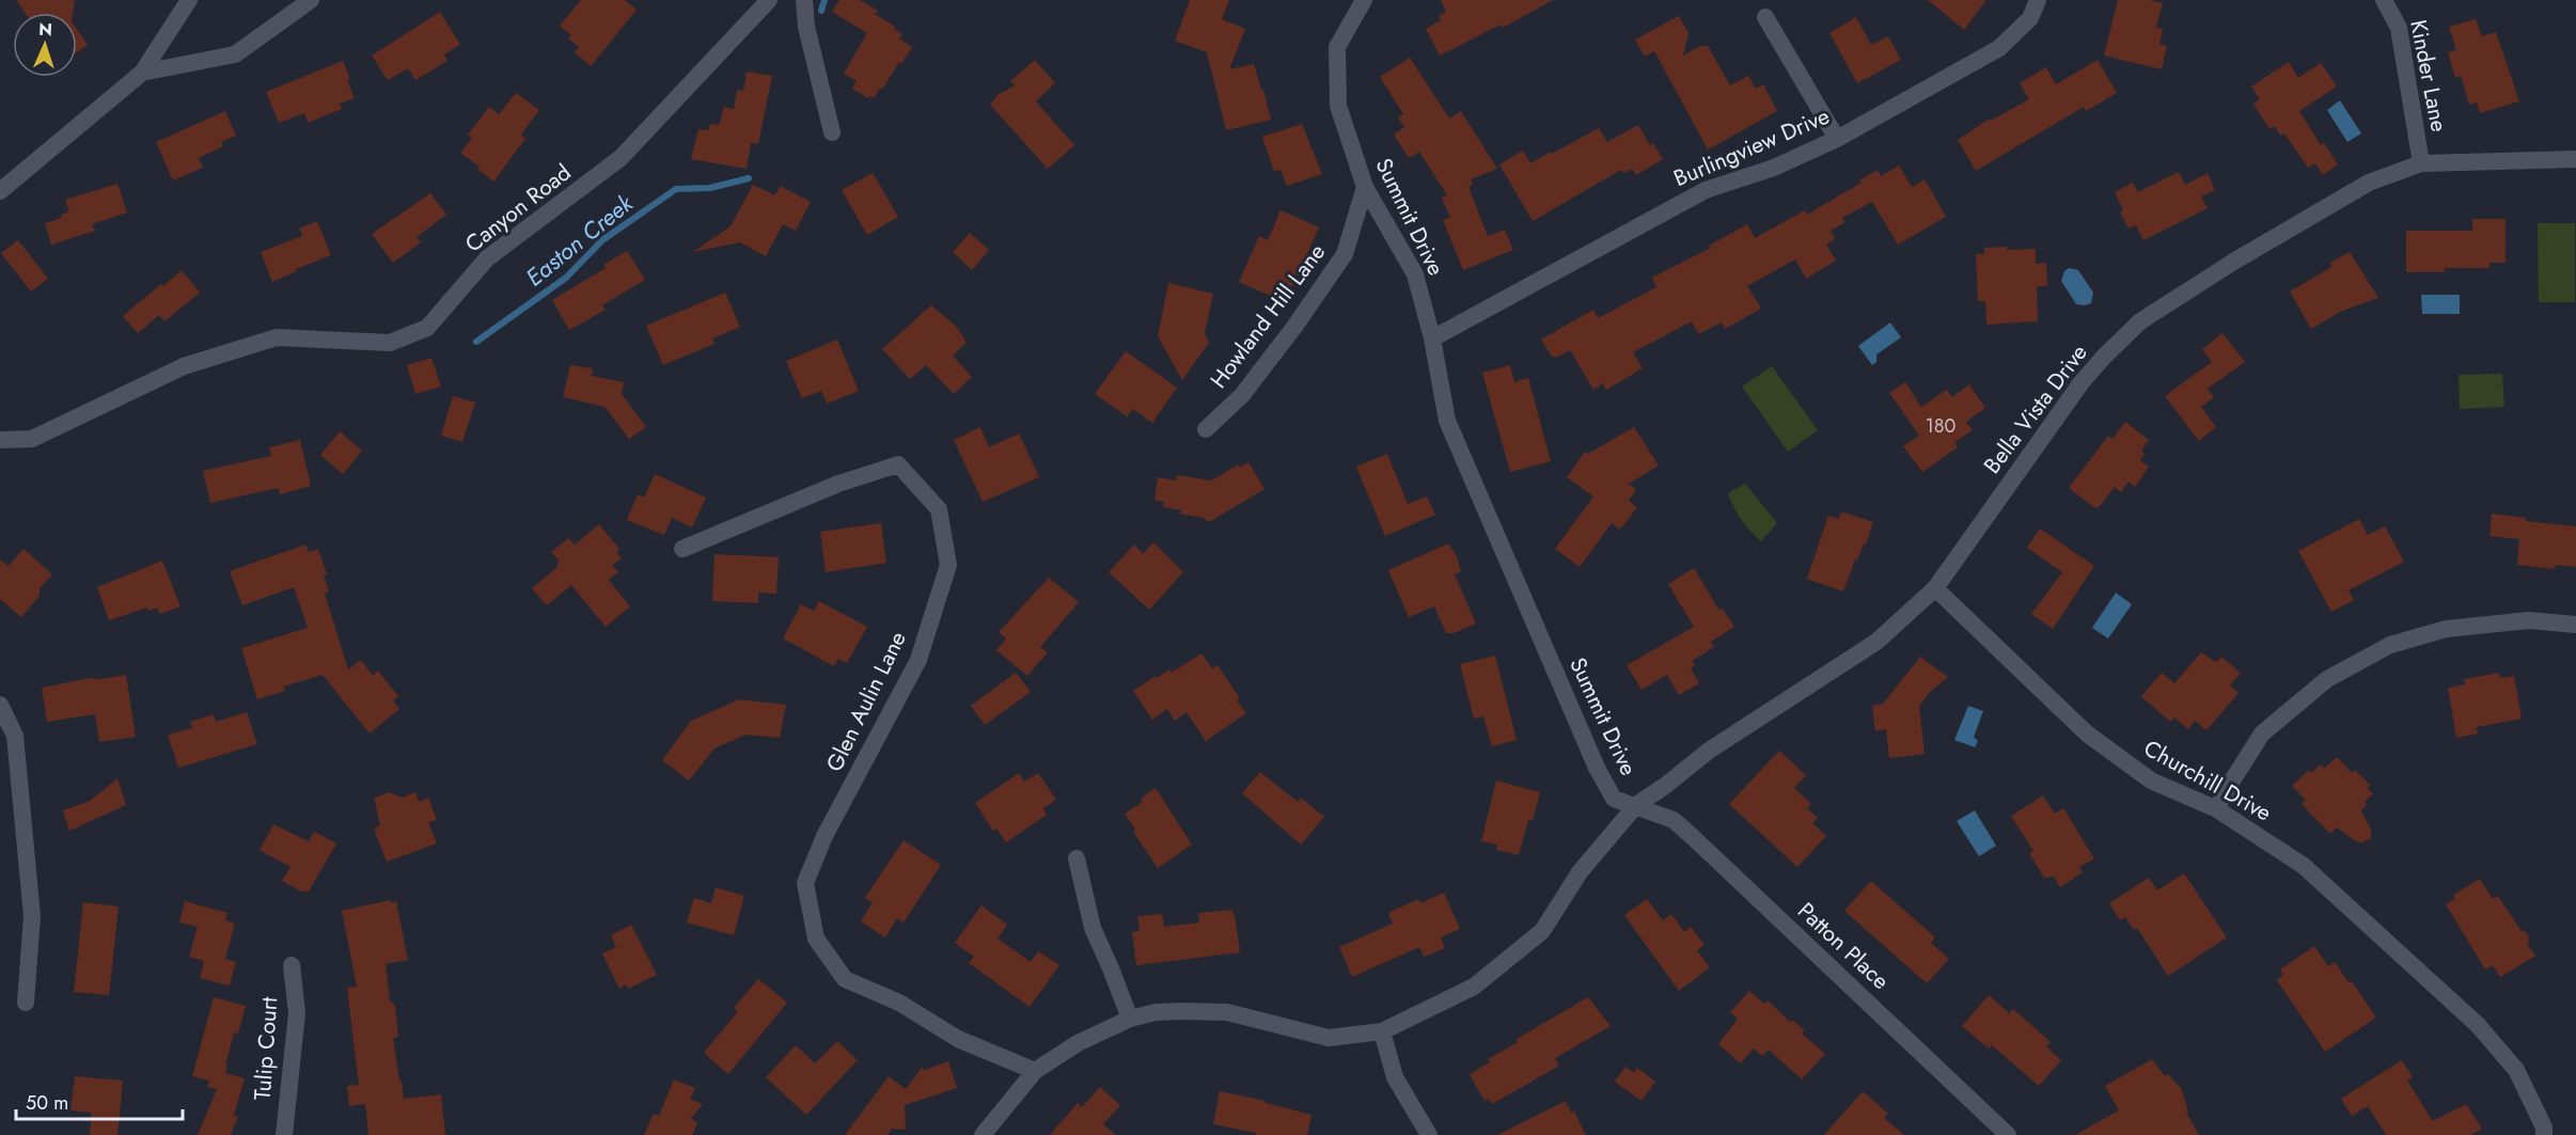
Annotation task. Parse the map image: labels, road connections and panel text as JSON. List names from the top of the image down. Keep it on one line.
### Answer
{"streets":{"street":["Kinder Lane","Burlingview Drive","Canyon Road","Summit Drive","Howland Hill Lane","Bella Vista Drive","Glen Aulin Lane","Churchill Drive","Patton Place","Tulip Court"]},"crossings":[["Kinder Lane","Bella Vista Drive"],["Burlingview Drive","Summit Drive"],["Summit Drive","Howland Hill Lane"],["Summit Drive","Bella Vista Drive"],["Summit Drive","Glen Aulin Lane"],["Summit Drive","Patton Place"],["Bella Vista Drive","Churchill Drive"],["Bella Vista Drive","Patton Place"]],"water":["Easton Creek"],"house_numbers":["180"],"scale_bar":"50 m","north":"top"}
